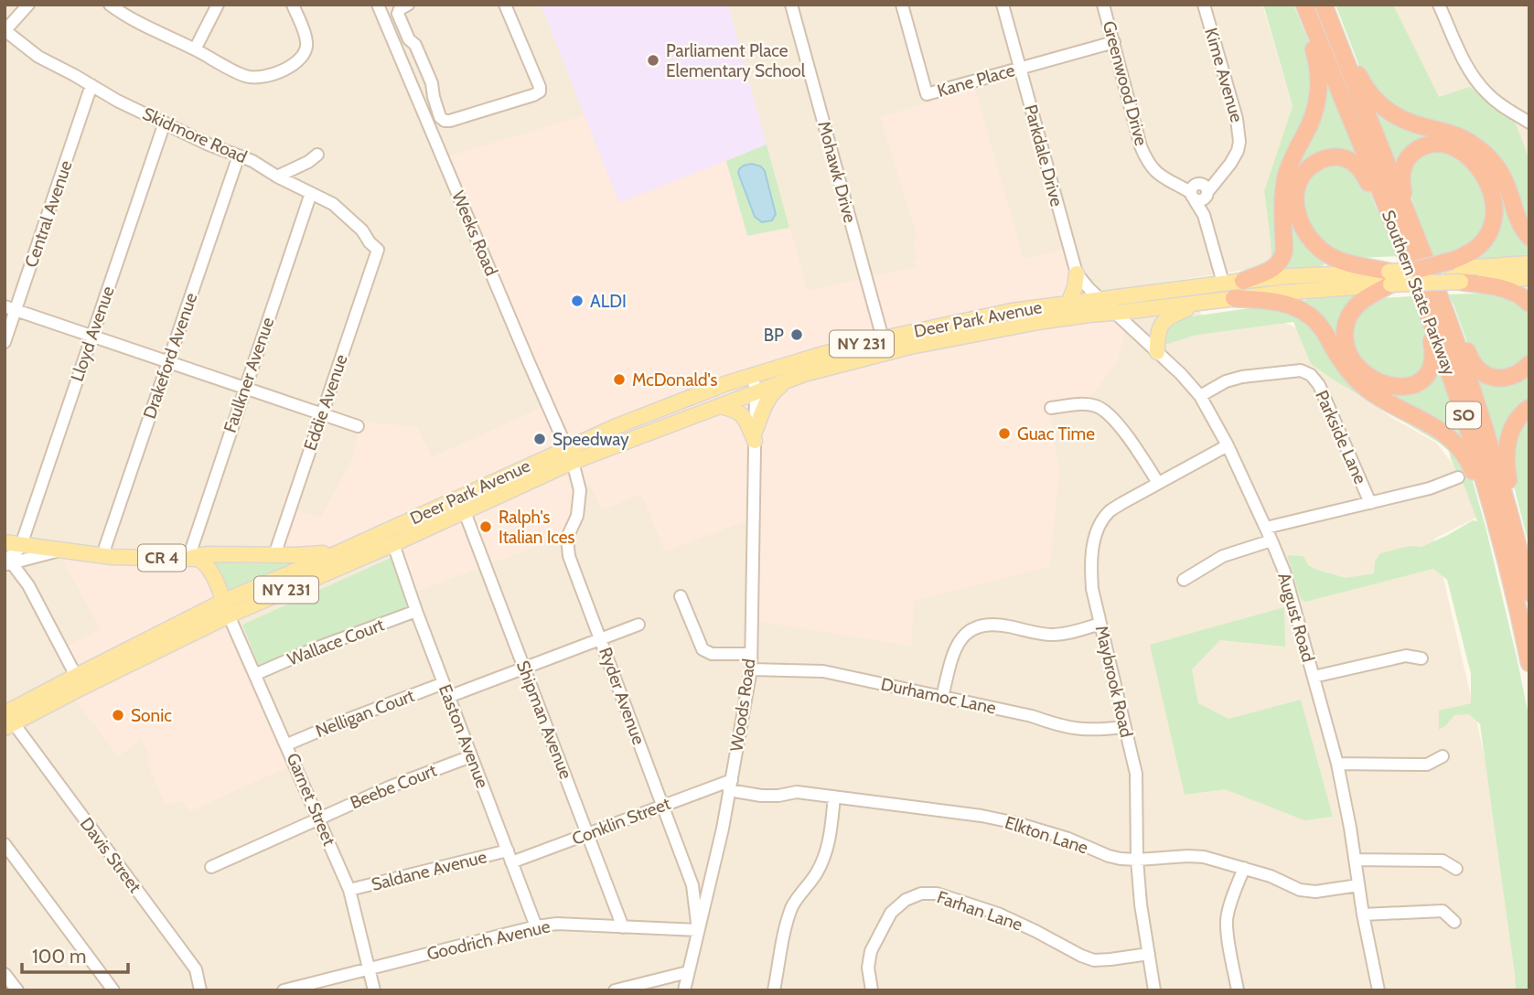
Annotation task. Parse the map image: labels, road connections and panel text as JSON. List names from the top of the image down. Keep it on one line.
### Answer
{"streets":{"highway":["Southern State Parkway","SO"],"main road":["Deer Park Avenue","NY 231","CR 4"],"street":["Kime Avenue","Kane Place","Greenwood Drive","Skidmore Road","Parkdale Drive","Mohawk Drive","Central Avenue","Weeks Road","Lloyd Avenue","Drakeford Avenue","Faulkner Avenue","Eddie Avenue","Parkside Lane","August Road","Wallace Court","Maybrook Road","Ryder Avenue","Durhamoc Lane","Woods Road","Nelligan Court","Shipman Avenue","Easton Avenue","Beebe Court","Garnet Street","Conklin Street","Elkton Lane","Davis Street","Saldane Avenue","Farhan Lane","Goodrich Avenue"]},"crossings":[["Kime Avenue","Greenwood Drive"],["Kane Place","Greenwood Drive"],["Kane Place","Parkdale Drive"],["Skidmore Road","Central Avenue"],["Skidmore Road","Lloyd Avenue"],["Skidmore Road","Drakeford Avenue"],["Skidmore Road","Faulkner Avenue"],["Skidmore Road","Eddie Avenue"],["Parkdale Drive","Deer Park Avenue"],["Parkdale Drive","August Road"],["Mohawk Drive","Deer Park Avenue"],["Weeks Road","Deer Park Avenue"],["Weeks Road","Ryder Avenue"],["Deer Park Avenue","CR 4"],["Deer Park Avenue","August Road"],["Deer Park Avenue","Ryder Avenue"],["Deer Park Avenue","Woods Road"],["Deer Park Avenue","Shipman Avenue"],["Deer Park Avenue","Easton Avenue"],["Deer Park Avenue","Garnet Street"],["Deer Park Avenue","Davis Street"],["Lloyd Avenue","CR 4"],["Drakeford Avenue","CR 4"],["Faulkner Avenue","CR 4"],["Parkside Lane","August Road"],["CR 4","Garnet Street"],["August Road","Maybrook Road"],["August Road","Elkton Lane"],["Wallace Court","Easton Avenue"],["Wallace Court","Garnet Street"],["Maybrook Road","Durhamoc Lane"],["Maybrook Road","Elkton Lane"],["Maybrook Road","Farhan Lane"],["Ryder Avenue","Woods Road"],["Ryder Avenue","Conklin Street"],["Ryder Avenue","Goodrich Avenue"],["Durhamoc Lane","Woods Road"],["Woods Road","Conklin Street"],["Woods Road","Elkton Lane"],["Woods Road","Goodrich Avenue"],["Nelligan Court","Easton Avenue"],["Nelligan Court","Garnet Street"],["Shipman Avenue","Conklin Street"],["Shipman Avenue","Goodrich Avenue"],["Easton Avenue","Beebe Court"],["Easton Avenue","Conklin Street"],["Easton Avenue","Saldane Avenue"],["Easton Avenue","Goodrich Avenue"],["Beebe Court","Garnet Street"],["Garnet Street","Saldane Avenue"],["Garnet Street","Goodrich Avenue"],["Conklin Street","Elkton Lane"],["Conklin Street","Saldane Avenue"]],"places":["Parliament Place Elementary School","ALDI","BP","McDonald's","Guac Time","Speedway","Ralph's Italian Ices","Sonic"],"scale_bar":"100 m"}
